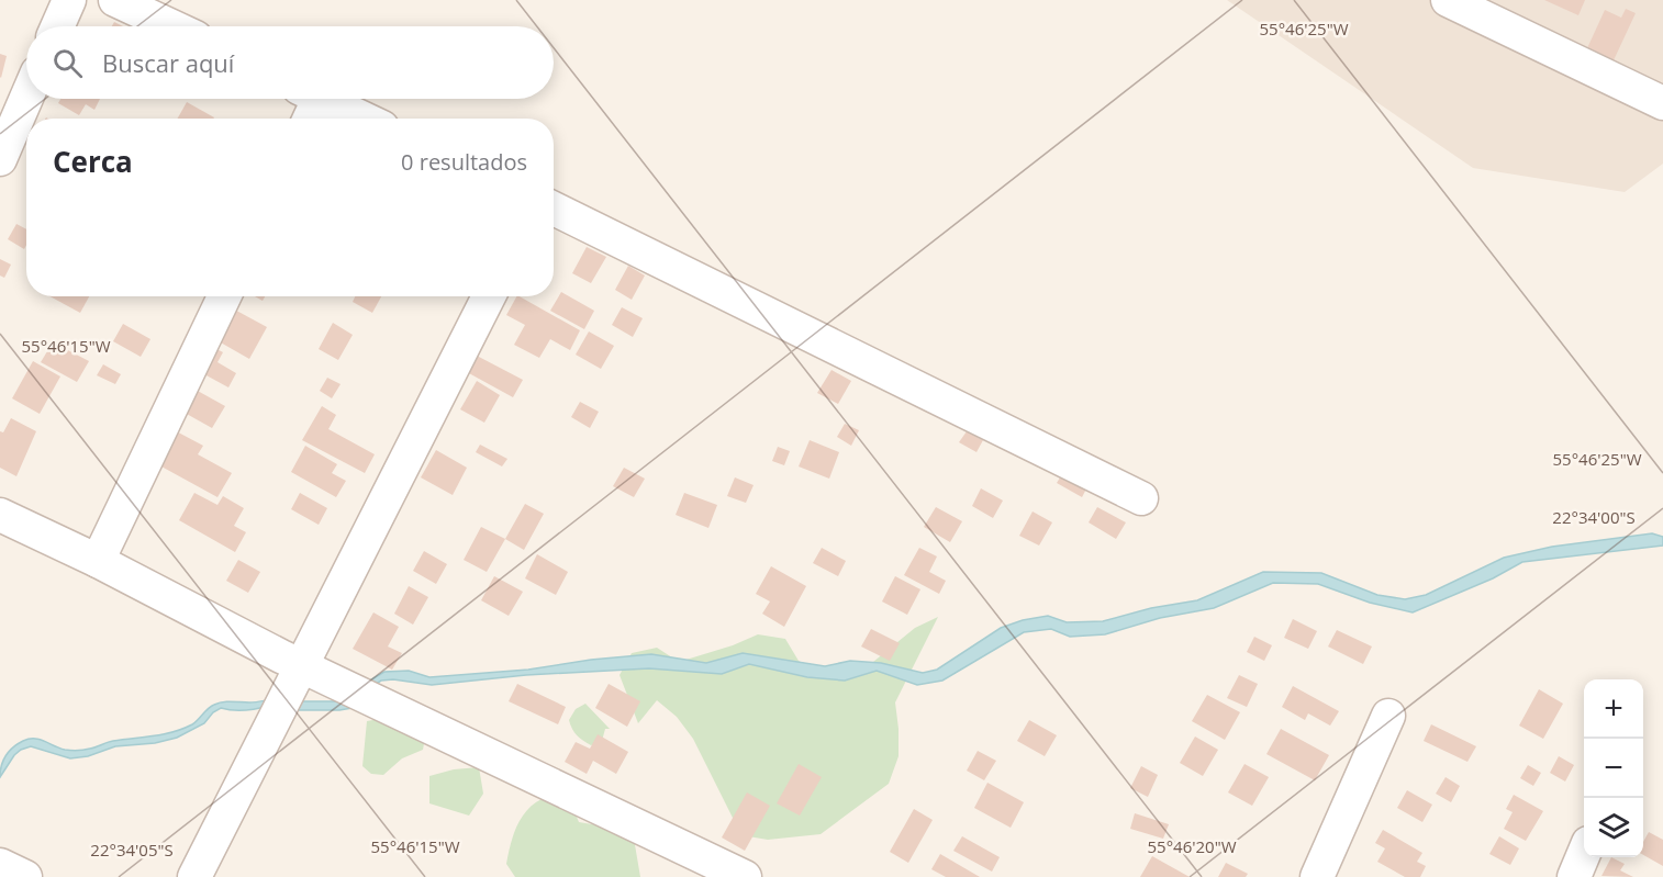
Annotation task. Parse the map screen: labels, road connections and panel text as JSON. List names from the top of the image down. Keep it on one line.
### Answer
{"page":{"search":"Buscar aquí","heading":["Cerca","0 resultados"],"map_buttons":["+","−"]},"coordinates":["55°46'25\"W","55°46'15\"W","22°34'00\"S","55°46'20\"W","22°34'05\"S"]}
